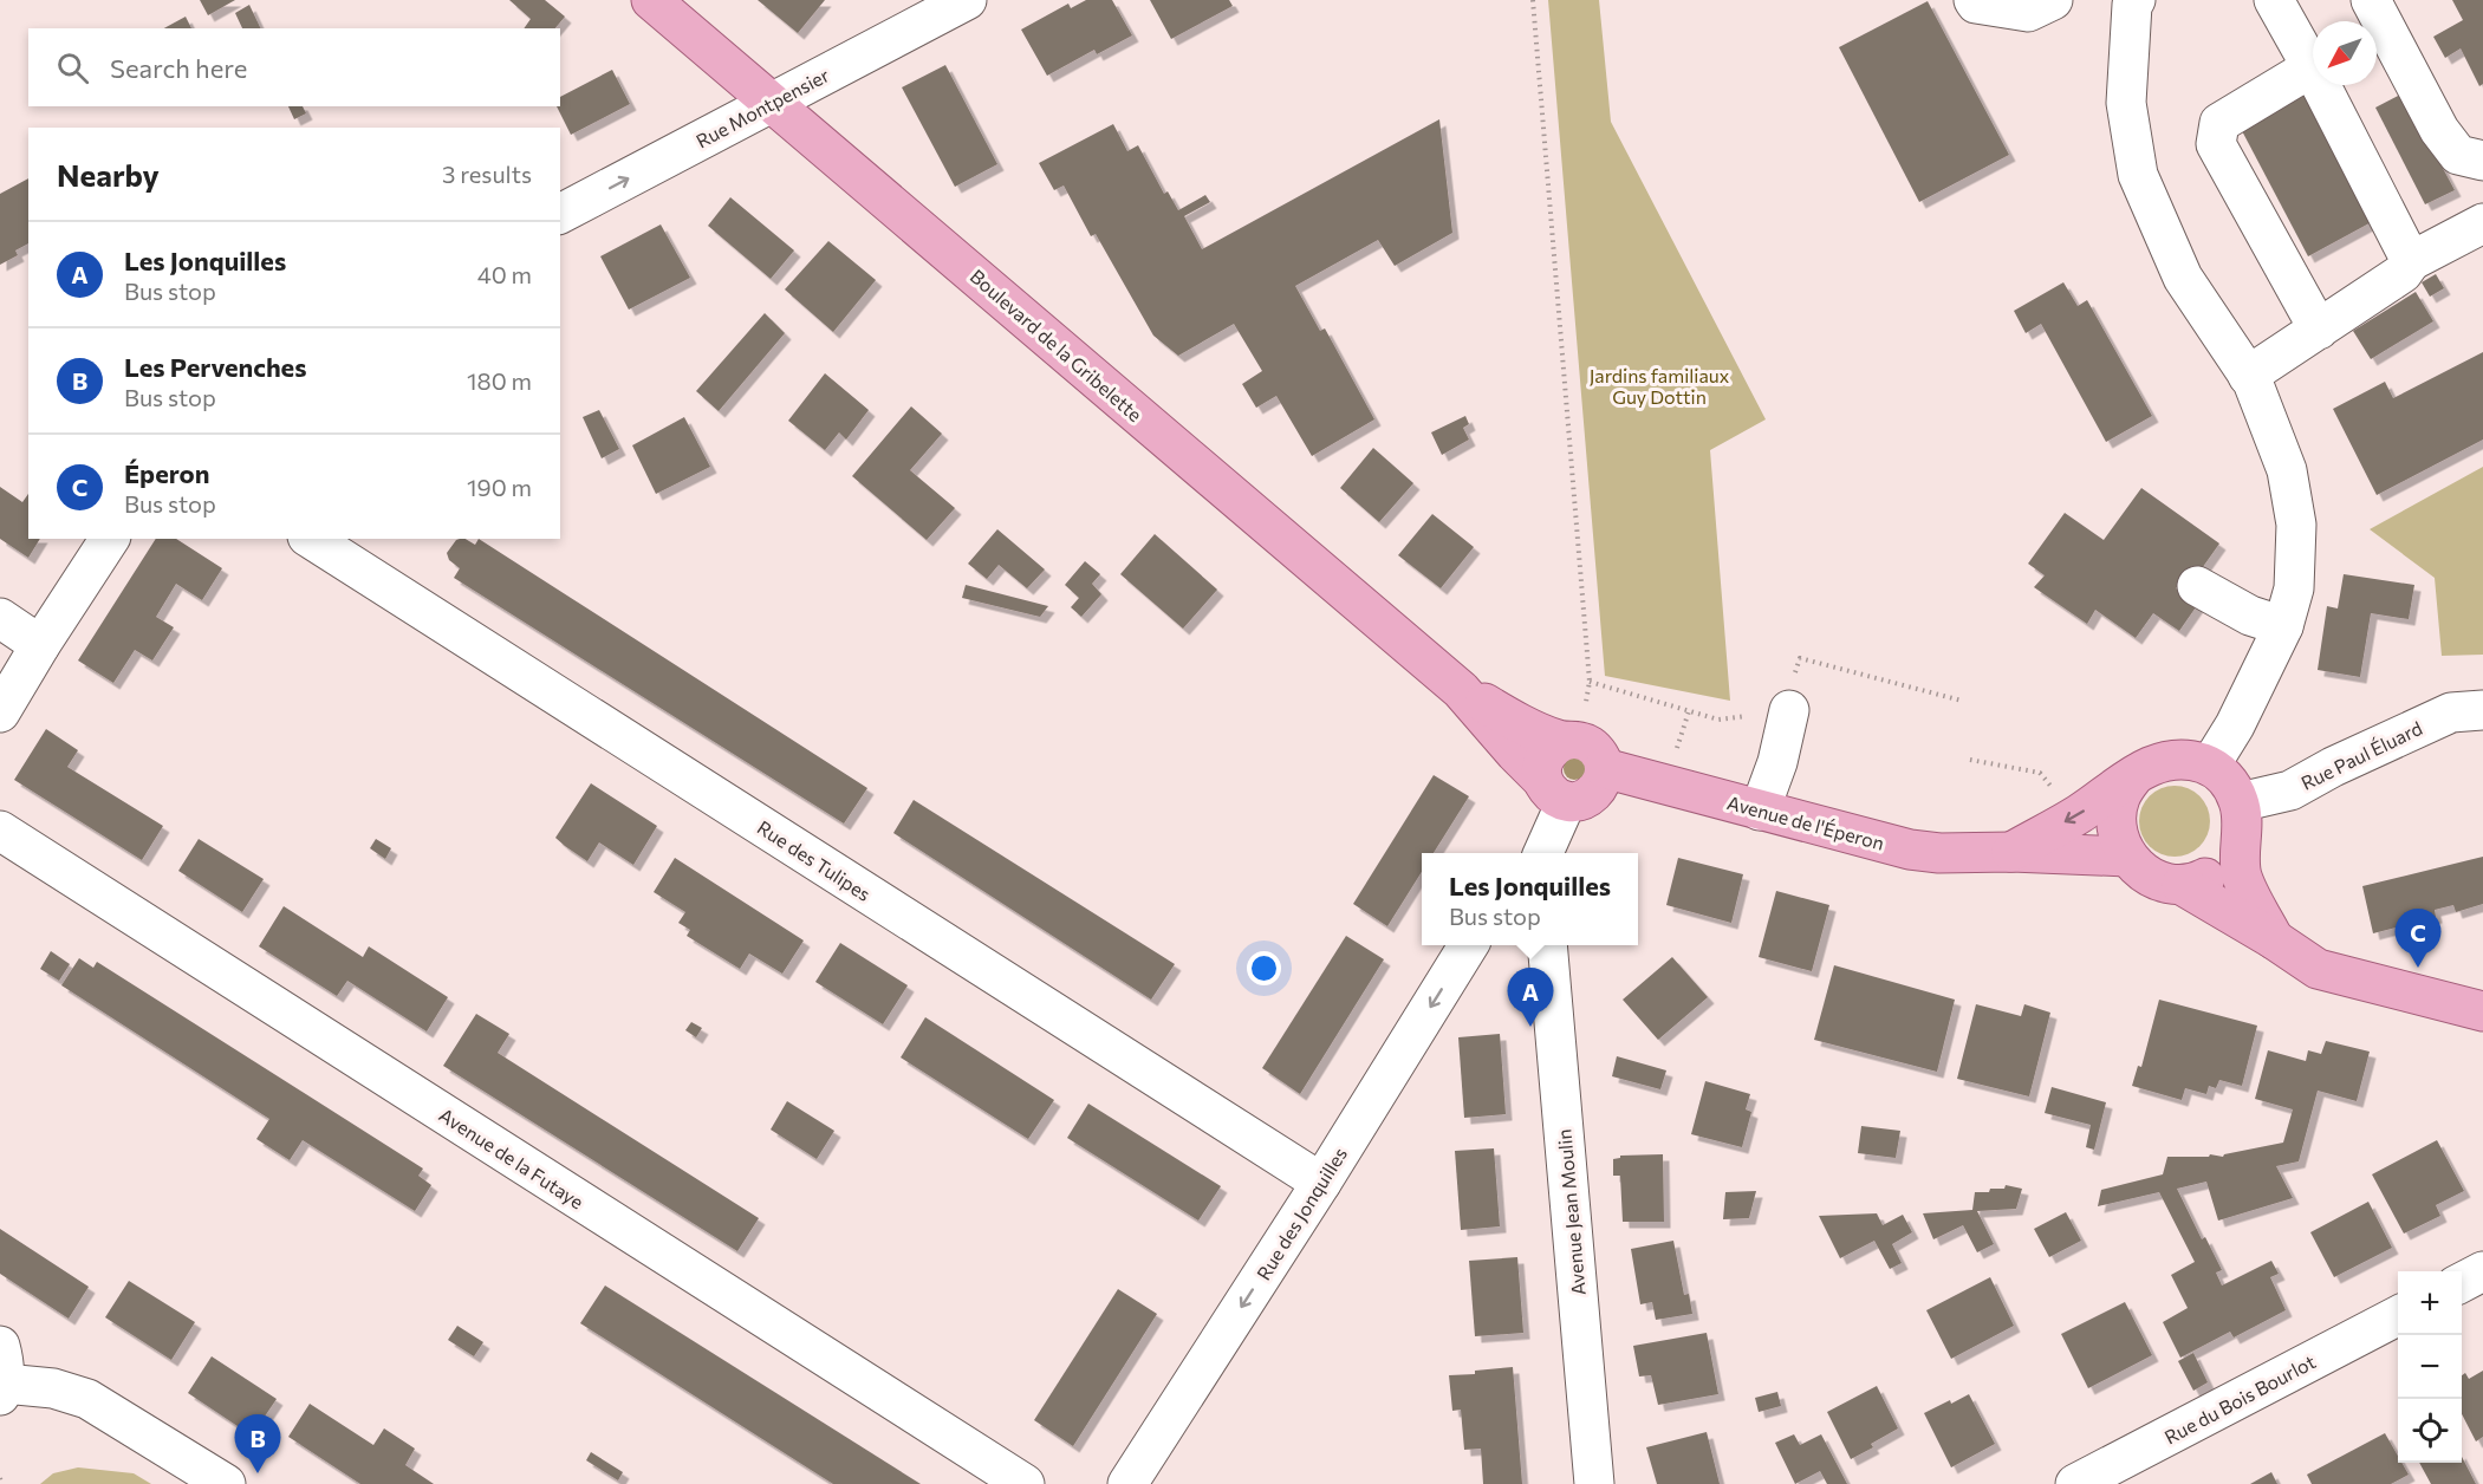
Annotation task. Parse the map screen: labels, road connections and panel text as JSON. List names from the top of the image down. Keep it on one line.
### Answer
{"streets":{"main road":["Boulevard de la Gribelette","Avenue de l'Éperon"],"street":["Rue Montpensier","Rue Paul Éluard","Rue des Tulipes","Avenue de la Futaye","Avenue Jean Moulin","Rue des Jonquilles","Rue du Bois Bourlot"]},"crossings":[["Rue Montpensier","Boulevard de la Gribelette"],["Boulevard de la Gribelette","Avenue de l'Éperon"],["Rue Paul Éluard","Avenue de l'Éperon"],["Rue des Tulipes","Rue des Jonquilles"]],"one_way":["Rue Montpensier","Rue des Jonquilles"],"parks":["Jardins familiaux Guy Dottin"],"north":"bottom left","page":{"search":"Search here","heading":["Nearby","3 results"],"list":[{"mark":"A","name":"Les Jonquilles","note":"Bus stop","value":"40 m"},{"mark":"B","name":"Les Pervenches","note":"Bus stop","value":"180 m"},{"mark":"C","name":"Éperon","note":"Bus stop","value":"190 m"}],"popup":["Les Jonquilles","Bus stop"],"pins":["C","A","B"],"map_buttons":["+","−"]}}
